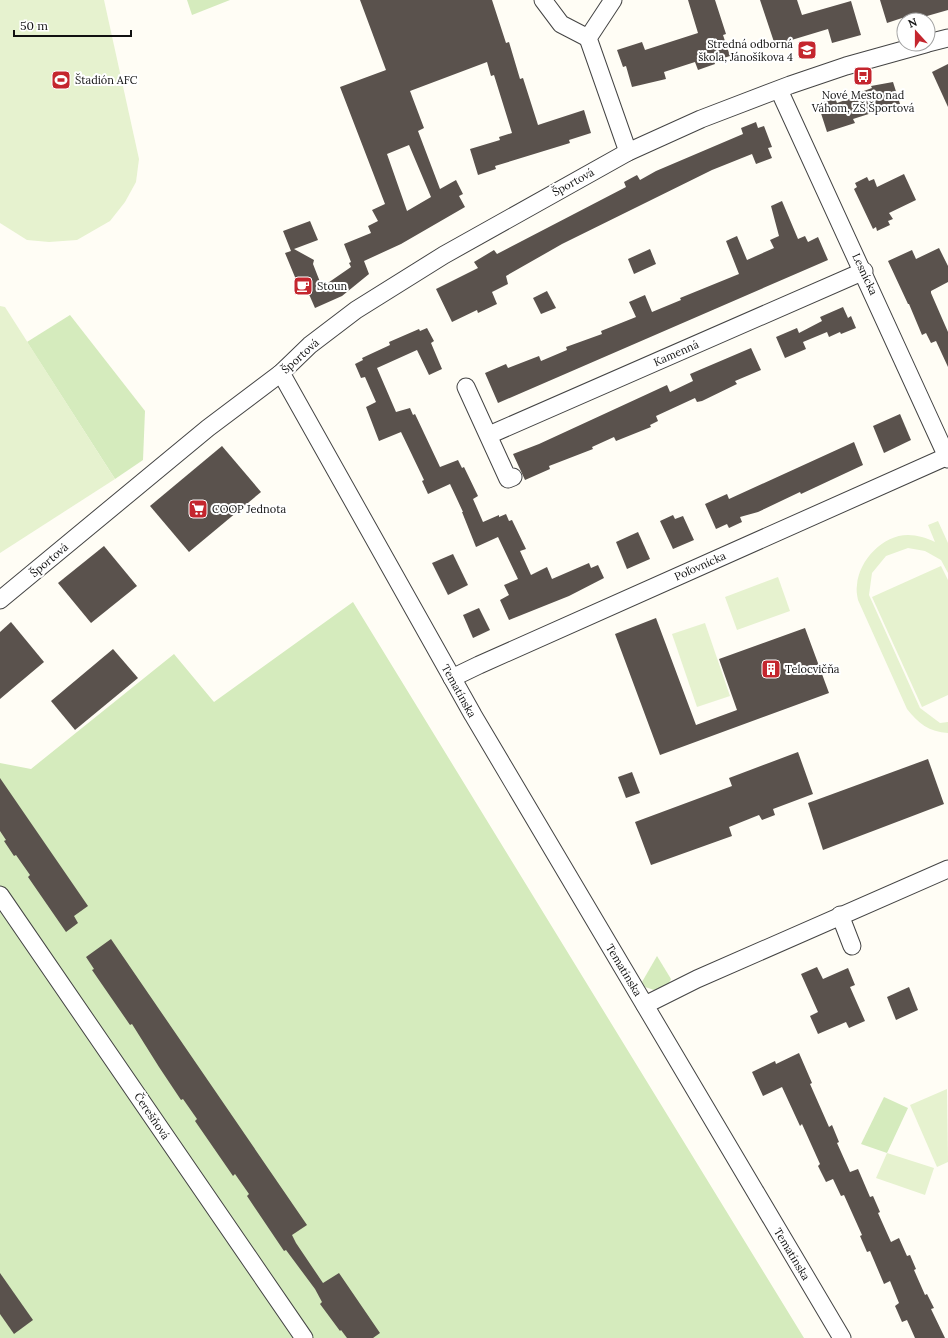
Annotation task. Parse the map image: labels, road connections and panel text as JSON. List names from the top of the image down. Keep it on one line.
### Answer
{"streets":{"street":["Športová","Lesnícka","Kamenná","Poľovnícka","Tematínska","Čerešňová"]},"crossings":[["Športová","Lesnícka"],["Športová","Tematínska"],["Lesnícka","Kamenná"],["Lesnícka","Poľovnícka"],["Poľovnícka","Tematínska"]],"places":{"school or university":["Stredná odborná škola, Jánošíkova 4"],"bus stop":["Nové Mesto nad Váhom, ZŠ Športová"],"sports":["Štadión AFC"],"cafe":["Stoun"],"supermarket":["COOP Jednota"],"building":["Telocvičňa"]},"scale_bar":"50 m","north":"top"}
